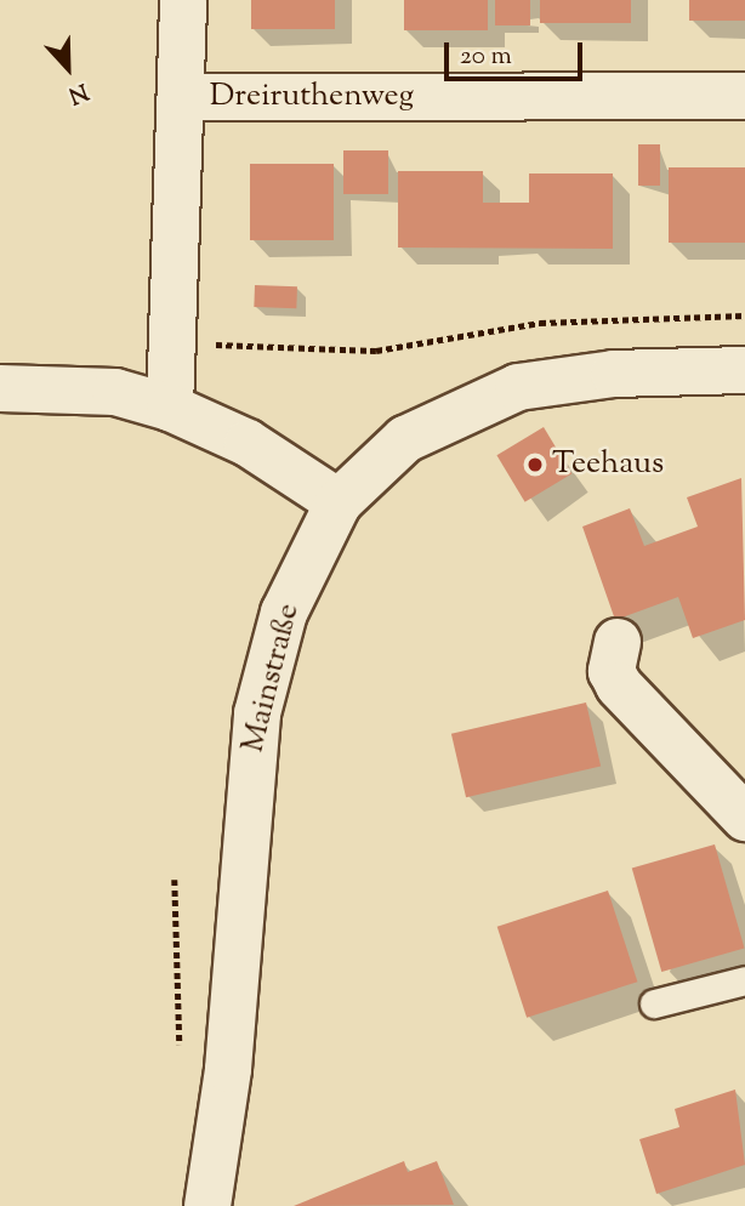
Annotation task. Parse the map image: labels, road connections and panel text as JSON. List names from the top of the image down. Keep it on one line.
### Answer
{"streets":{"main road":["Dreiruthenweg","Mainstraße"]},"places":["Teehaus"],"scale_bar":"20 m","north":"bottom"}
